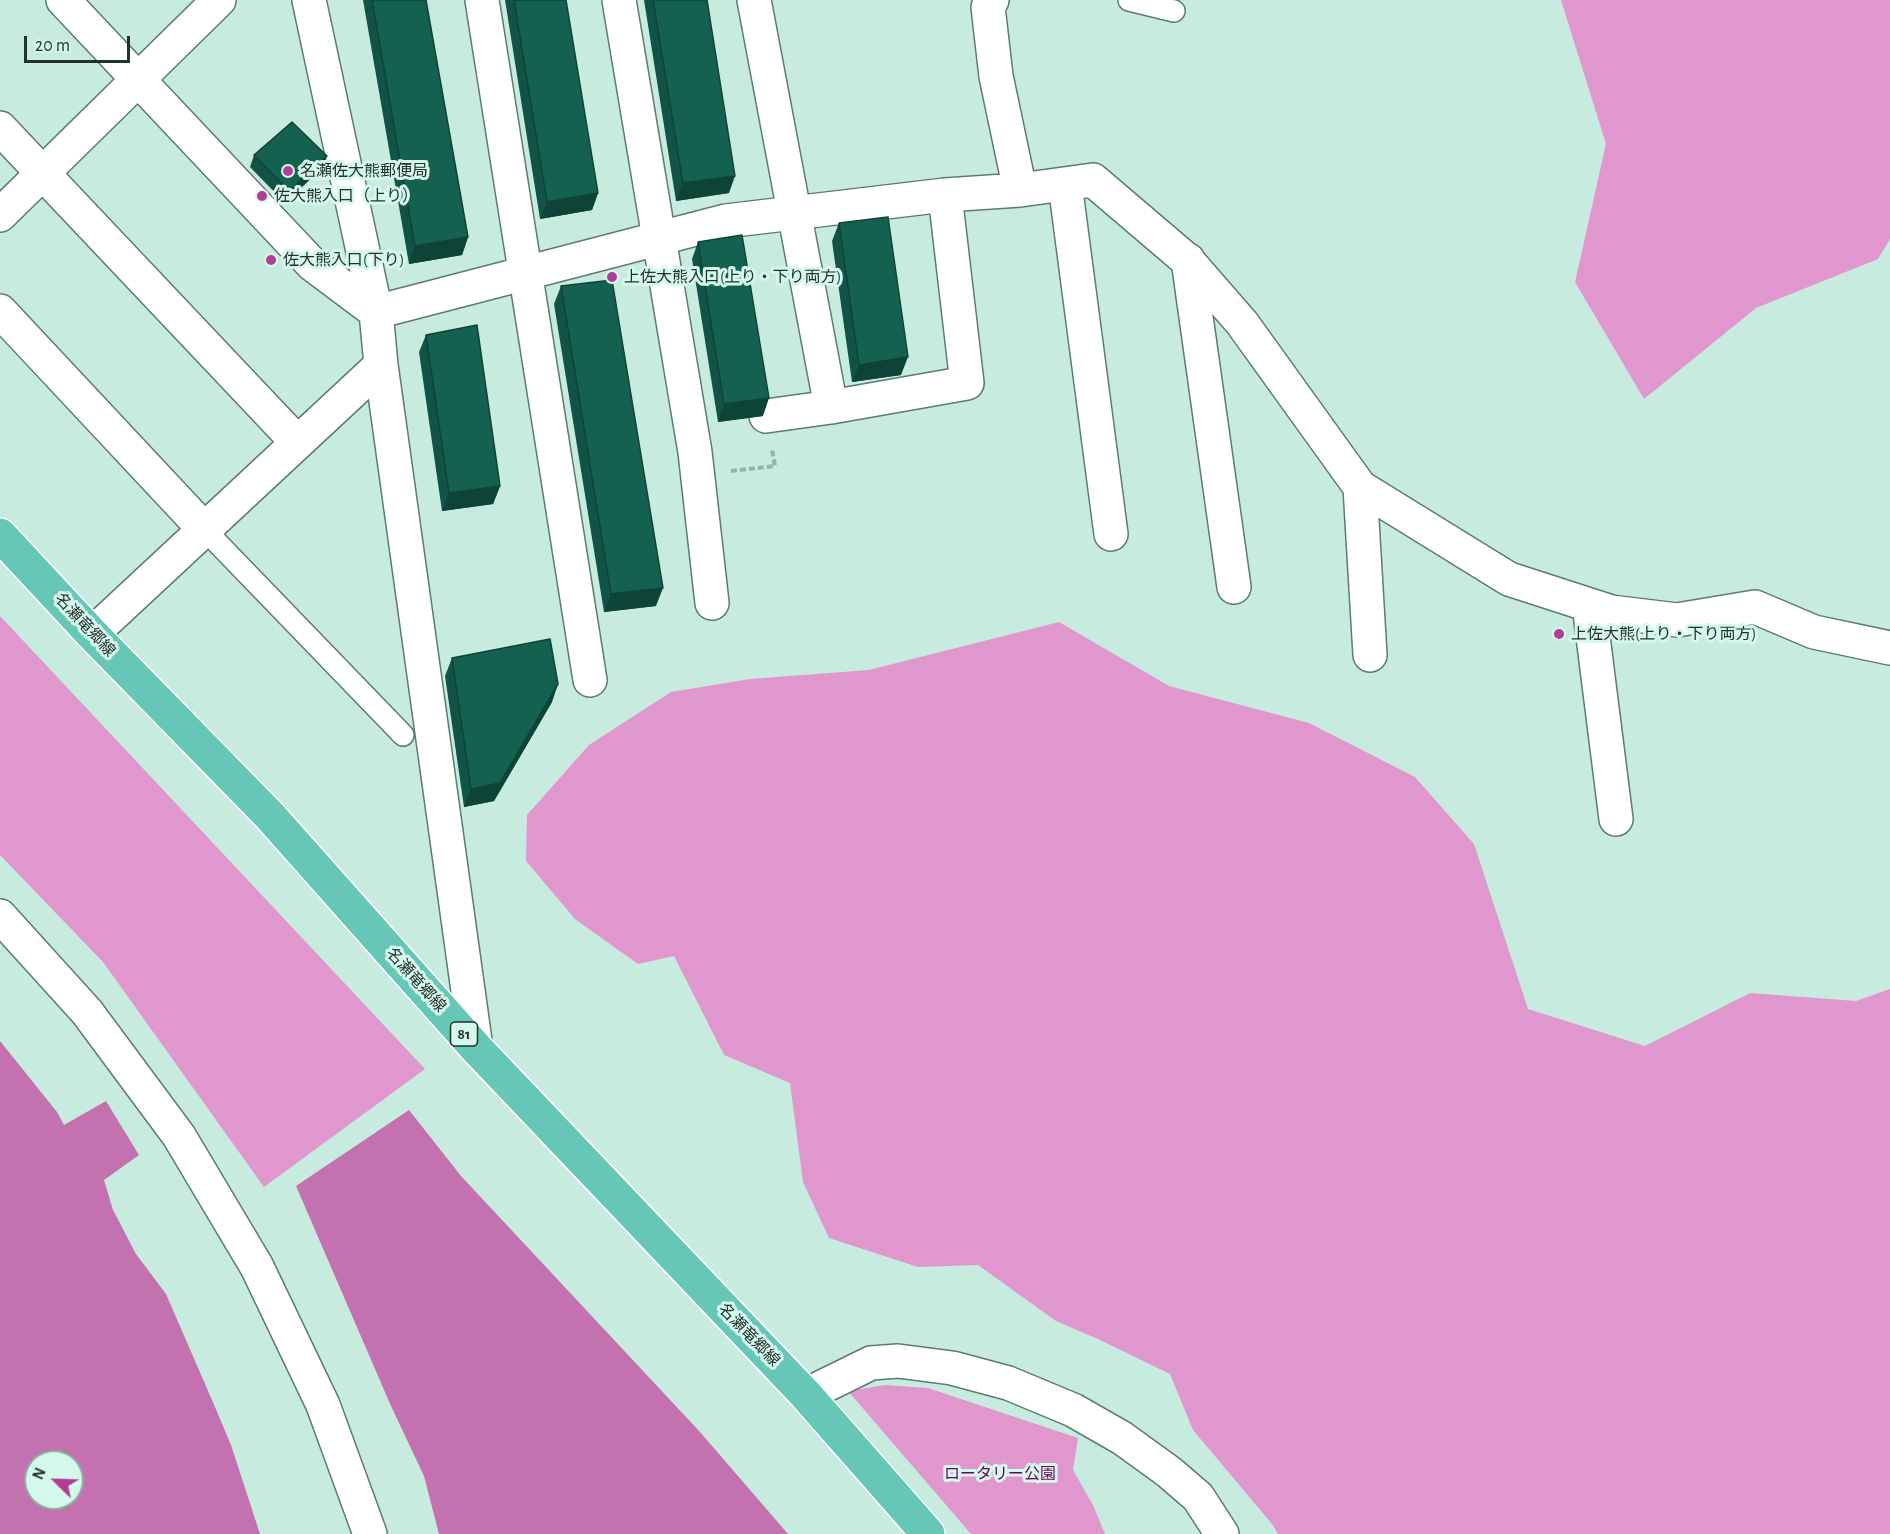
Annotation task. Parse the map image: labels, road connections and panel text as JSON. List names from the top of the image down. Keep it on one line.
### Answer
{"streets":{"main road":["名瀬竜郷線","81"]},"parks":["ロータリー公園"],"places":["名瀬佐大熊郵便局","佐大熊入口（上り）","佐大熊入口(下り)","上佐大熊入口(上り・下り両方)","上佐大熊(上り・下り両方)"],"scale_bar":"20 m","north":"top left"}
